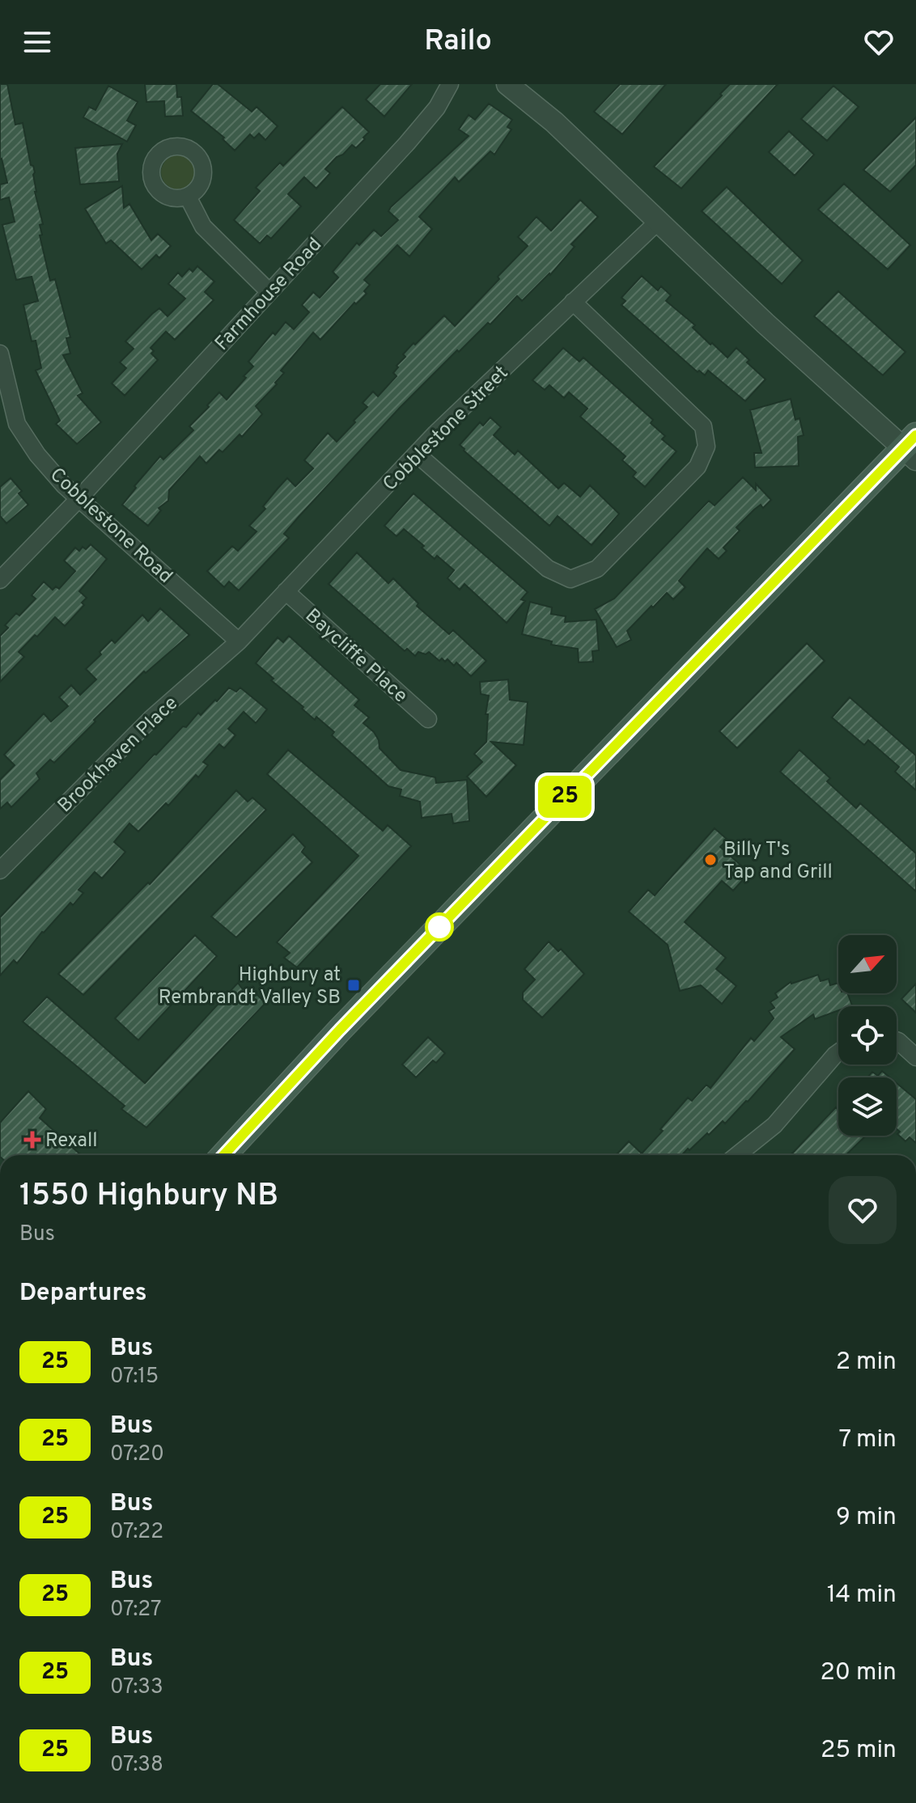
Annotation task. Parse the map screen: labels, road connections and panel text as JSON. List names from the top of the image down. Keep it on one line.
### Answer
{"streets":{"street":["Farmhouse Road","Cobblestone Street","Cobblestone Road","Baycliffe Place","Brookhaven Place"]},"crossings":[["Farmhouse Road","Cobblestone Road"],["Cobblestone Street","Cobblestone Road"],["Cobblestone Street","Baycliffe Place"],["Cobblestone Street","Brookhaven Place"],["Cobblestone Road","Brookhaven Place"]],"places":{"other":["Billy T's Tap and Grill"],"transit":["Highbury at Rembrandt Valley SB"],"health":["Rexall"]},"lines":["bus line 25"],"north":"top right","page":{"header":"Railo","on_map":"25","heading":[["1550 Highbury NB","Bus"],"Departures"],"list":[{"mark":"25","name":"Bus","note":"07:15","value":"2 min"},{"mark":"25","name":"Bus","note":"07:20","value":"7 min"},{"mark":"25","name":"Bus","note":"07:22","value":"9 min"},{"mark":"25","name":"Bus","note":"07:27","value":"14 min"},{"mark":"25","name":"Bus","note":"07:33","value":"20 min"},{"mark":"25","name":"Bus","note":"07:38","value":"25 min"}]}}
